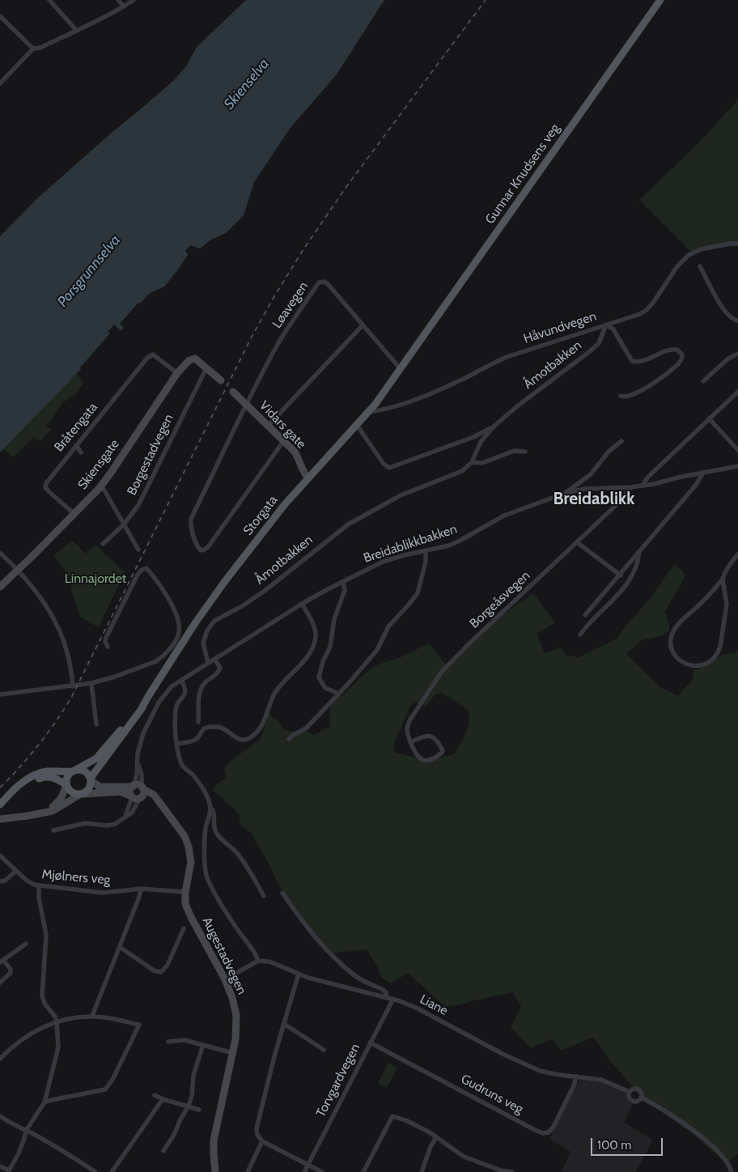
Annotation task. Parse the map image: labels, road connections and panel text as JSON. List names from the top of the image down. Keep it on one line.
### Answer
{"streets":{"main road":["Gunnar Knudsens veg","Storgata"],"street":["Løavegen","Håvundvegen","Åmotbakken","Vidars gate","Bråtengata","Borgestadvegen","Skiensgate","Breidablikkbakken","Borgeåsvegen","Mjølners veg","Augestadvegen","Liane","Torvgardvegen","Gudruns veg"]},"crossings":[["Gunnar Knudsens veg","Storgata"],["Løavegen","Vidars gate"],["Løavegen","Storgata"],["Håvundvegen","Åmotbakken"],["Håvundvegen","Storgata"],["Åmotbakken","Breidablikkbakken"],["Vidars gate","Storgata"],["Bråtengata","Skiensgate"],["Borgestadvegen","Skiensgate"],["Breidablikkbakken","Borgeåsvegen"],["Breidablikkbakken","Augestadvegen"],["Mjølners veg","Augestadvegen"],["Liane","Torvgardvegen"],["Liane","Gudruns veg"],["Torvgardvegen","Gudruns veg"]],"districts":["Breidablikk"],"water":["Skienselva","Porsgrunnselva"],"parks":["Linnajordet"],"scale_bar":"100 m"}
